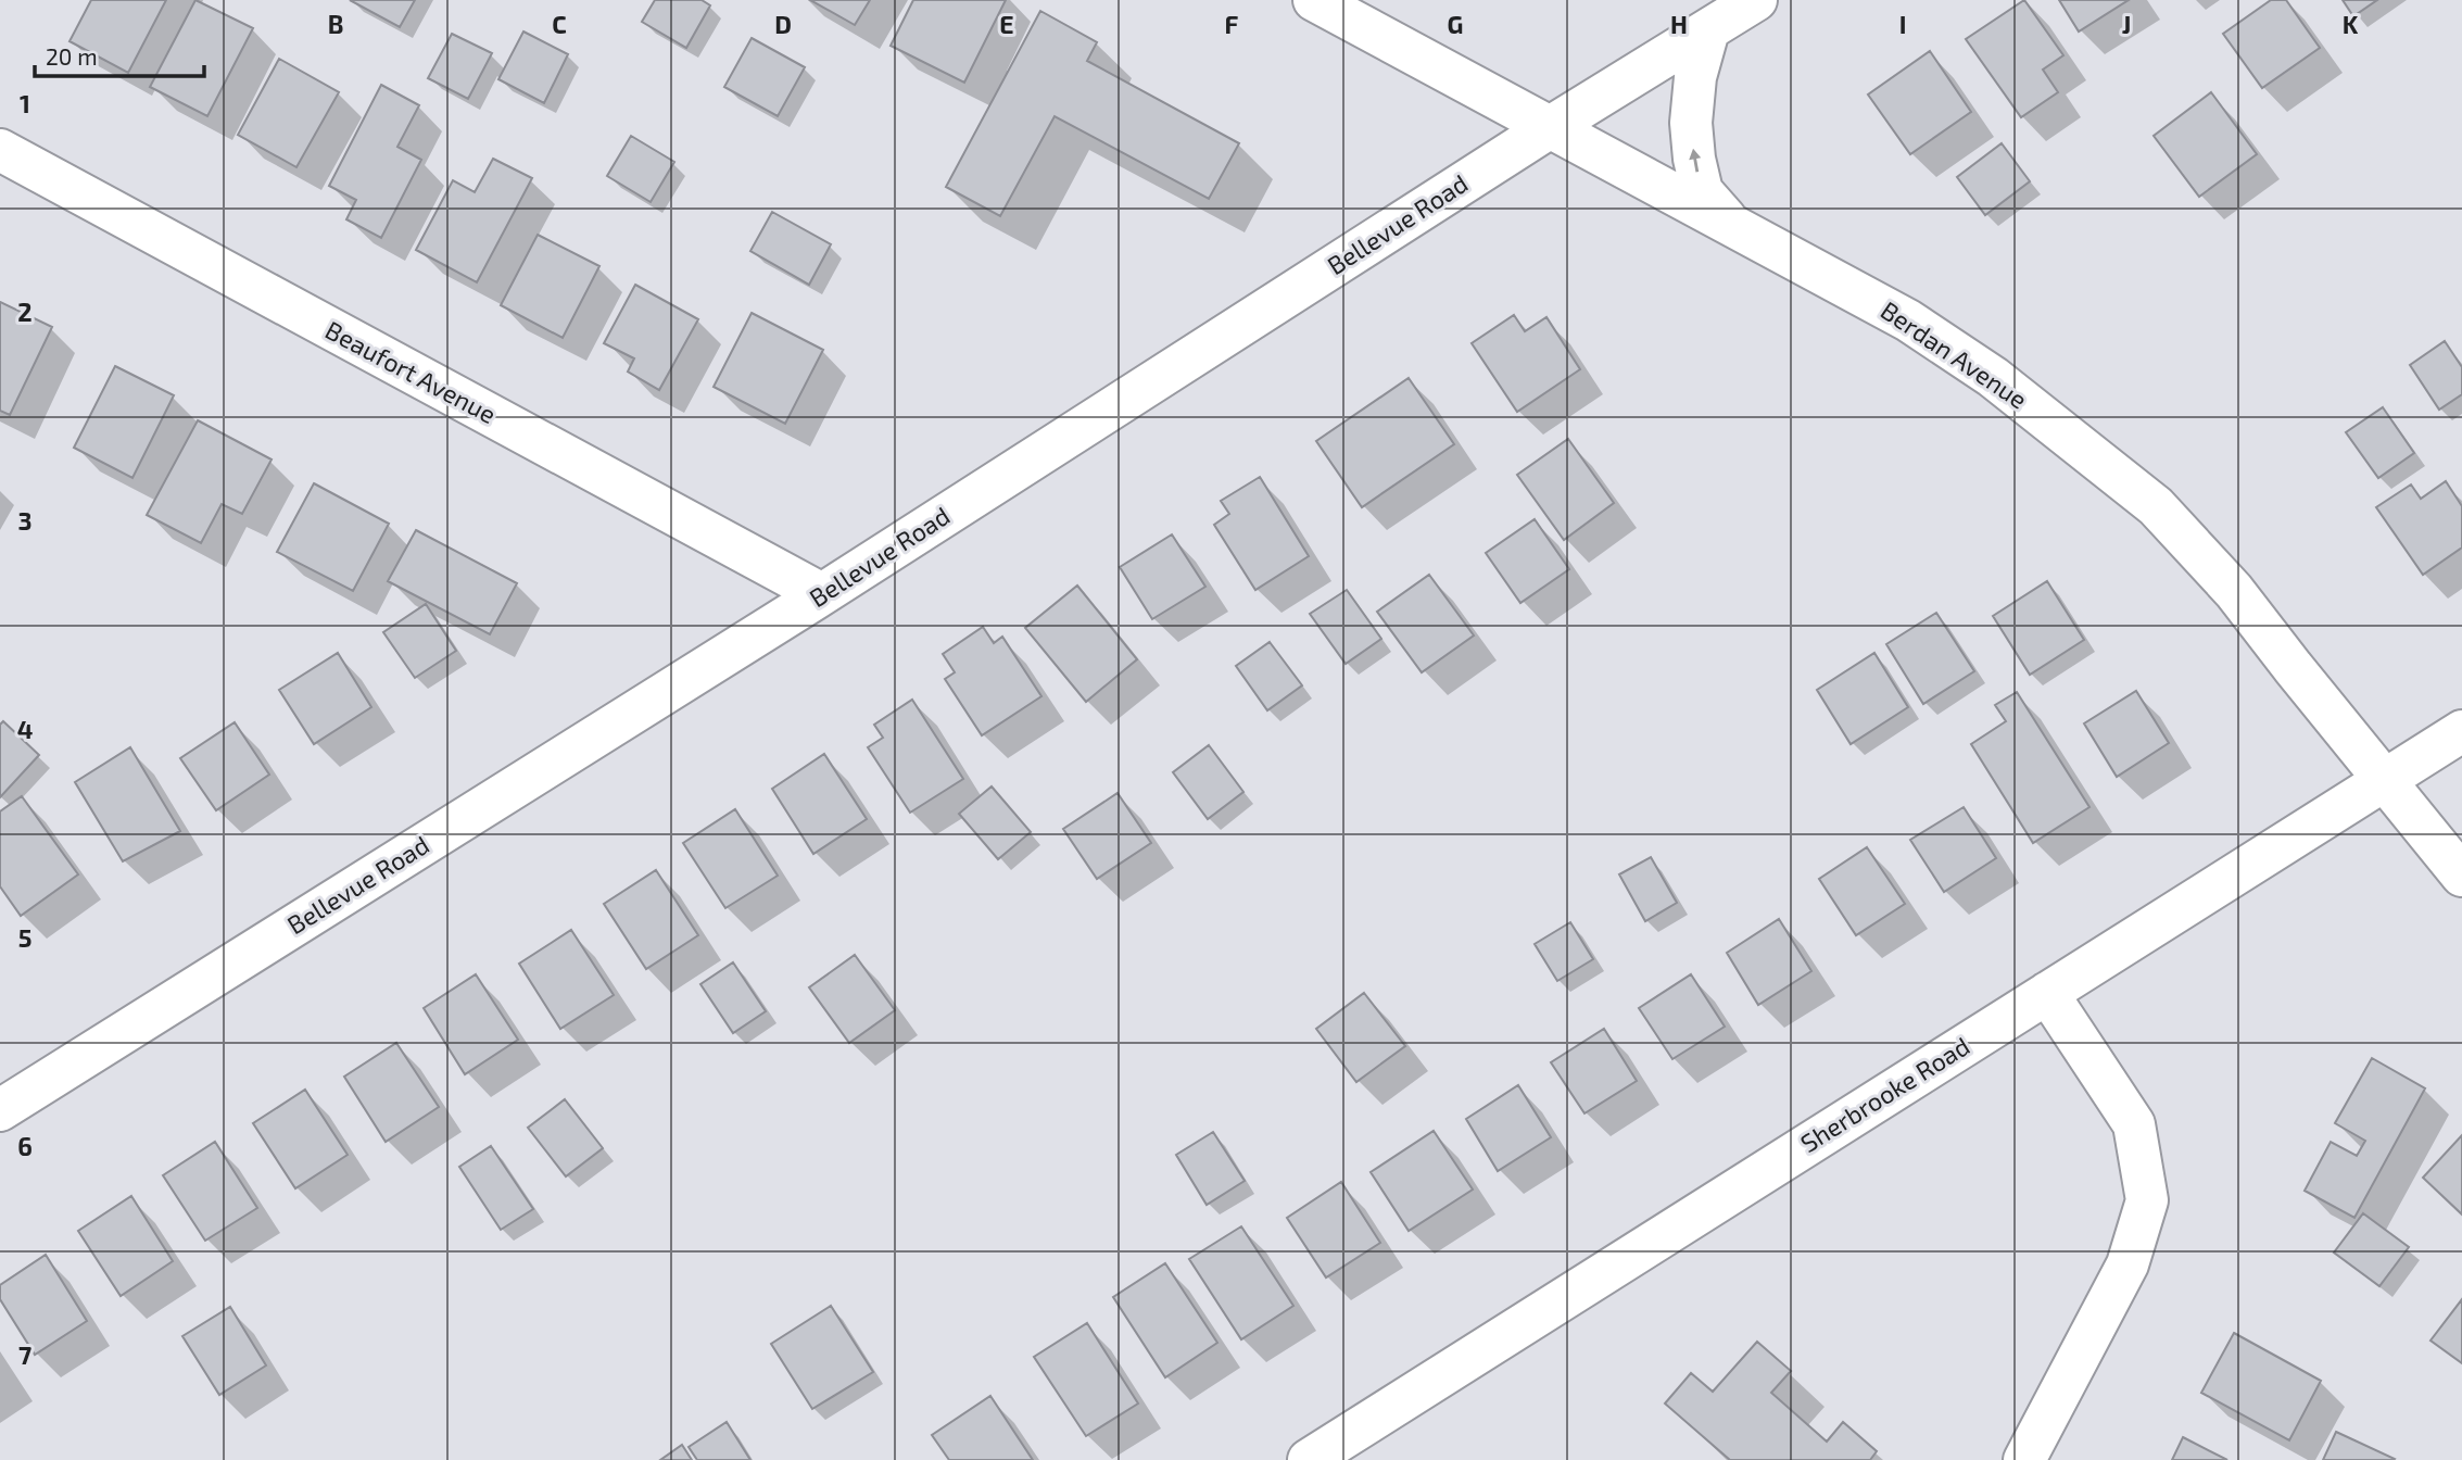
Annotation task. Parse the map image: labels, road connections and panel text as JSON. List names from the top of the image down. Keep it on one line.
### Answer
{"streets":{"street":["Bellevue Road","Berdan Avenue","Beaufort Avenue","Sherbrooke Road"]},"crossings":[["Bellevue Road","Berdan Avenue"],["Bellevue Road","Beaufort Avenue"],["Berdan Avenue","Sherbrooke Road"]],"scale_bar":"20 m","grid":{"columns":["B","C","D","E","F","G","H","I","J","K"],"rows":["1","2","3","4","5","6","7"]}}
